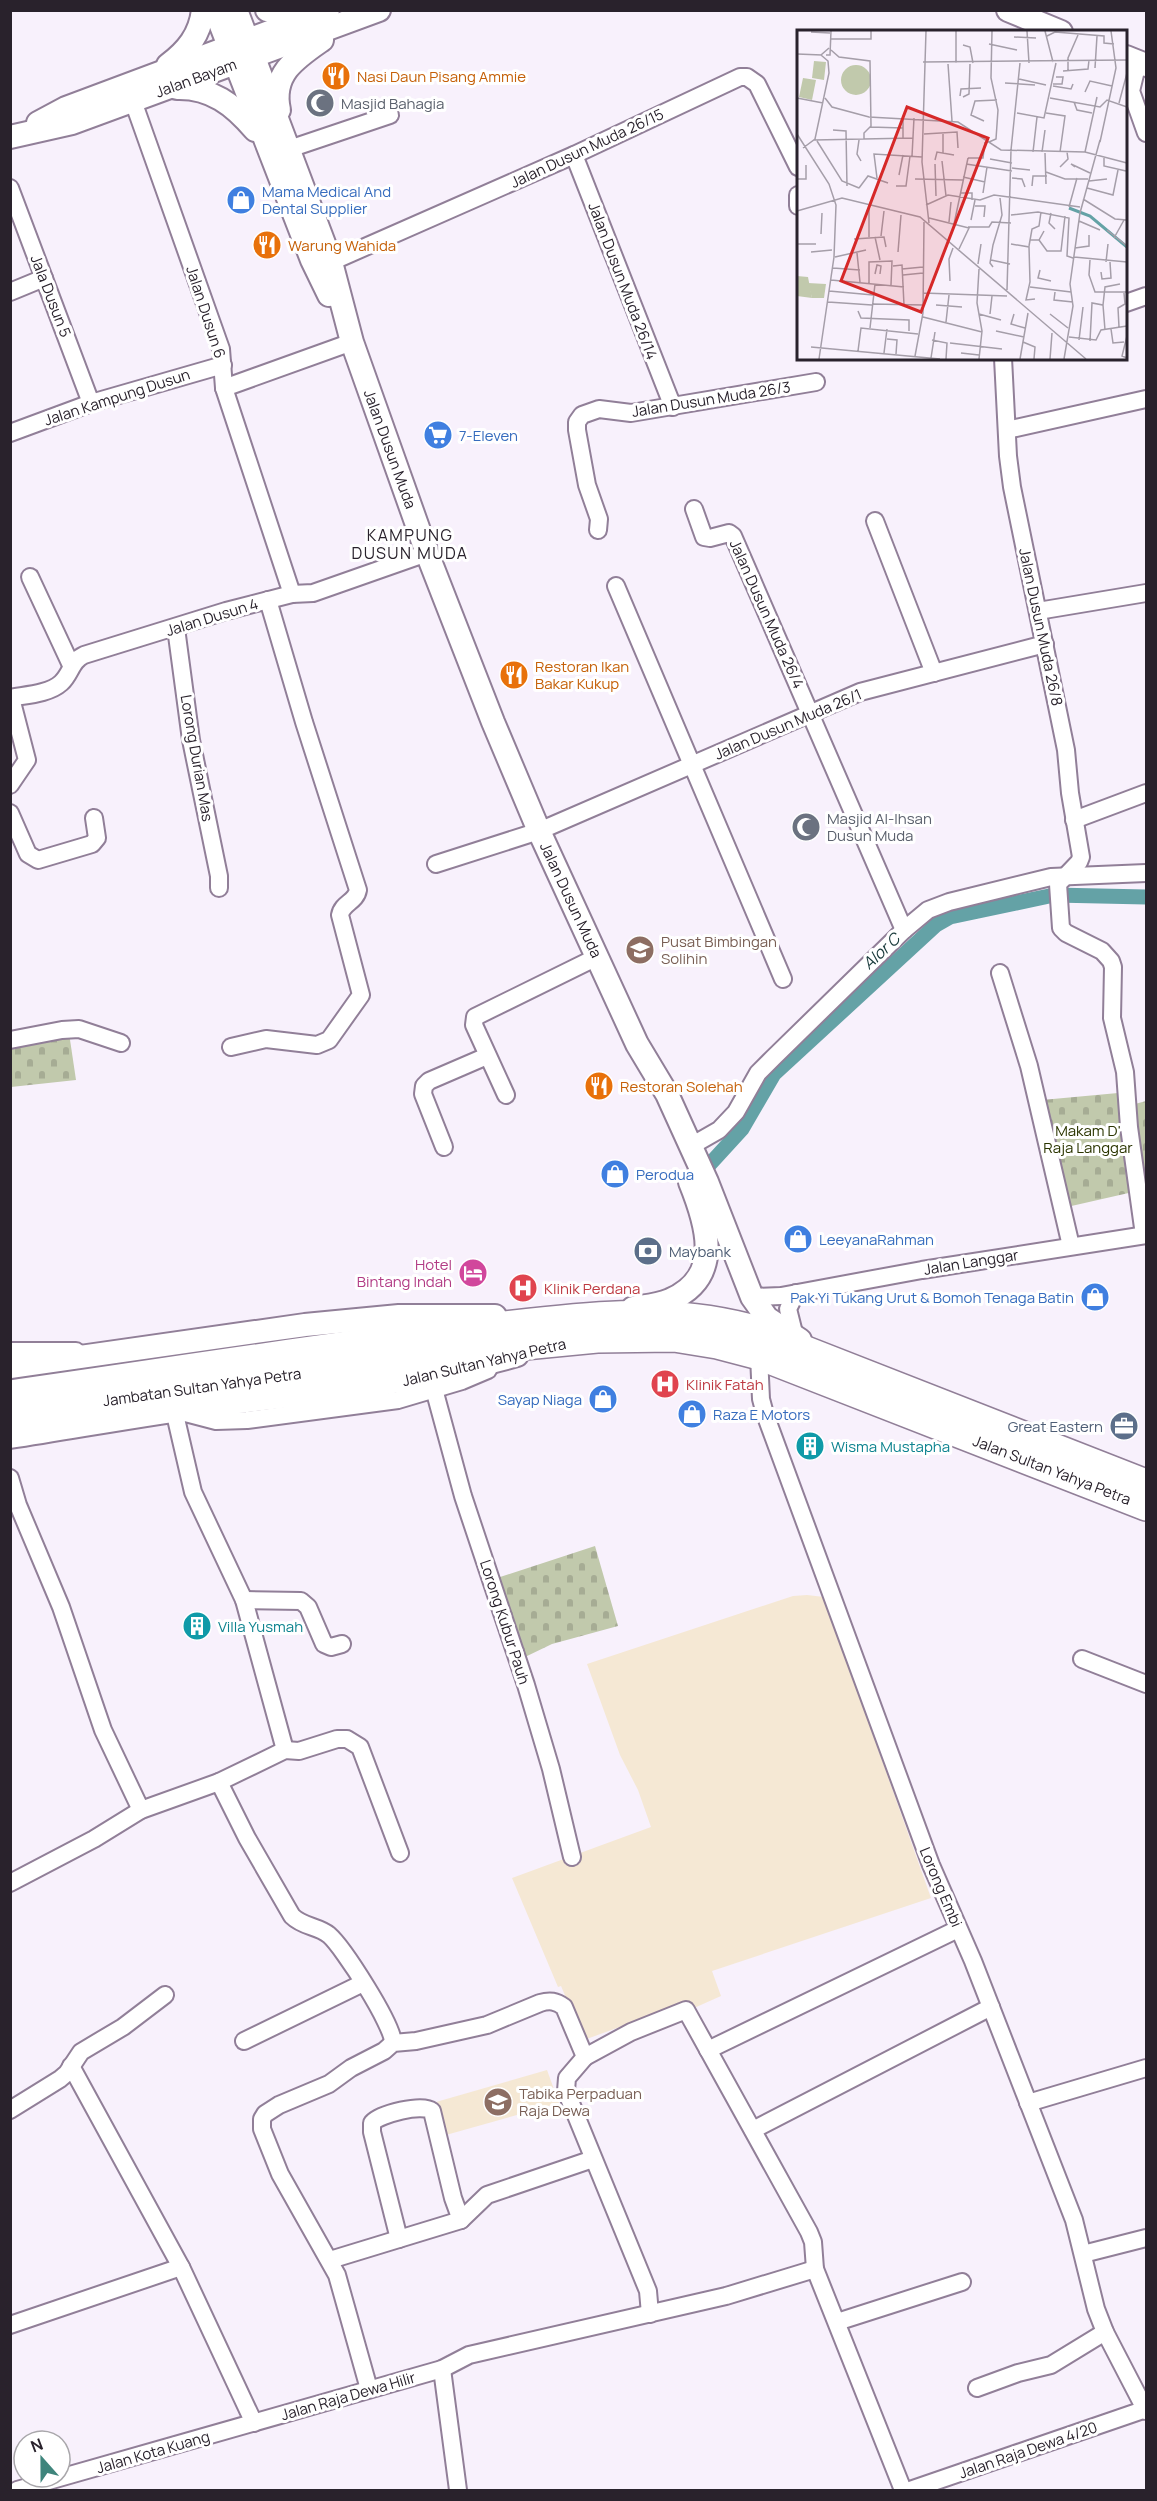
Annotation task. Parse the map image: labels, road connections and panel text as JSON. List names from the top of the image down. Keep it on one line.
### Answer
{"streets":{"highway":["Jalan Sultan Yahya Petra","Jambatan Sultan Yahya Petra"],"main road":["Jalan Bayam","Jalan Dusun Muda"],"street":["Jalan Dusun Muda 26/15","Jalan Dusun Muda 26/14","Jala Dusun 5","Jalan Dusun 6","Jalan Kampung Dusun","Jalan Dusun Muda 26/3","Jalan Dusun Muda 26/4","Jalan Dusun 4","Jalan Dusun Muda 26/8","Jalan Dusun Muda 26/1","Lorong Durian Mas","Jalan Langgar","Lorong Kubur Pauh","Lorong Embi","Jalan Raja Dewa Hilir","Jalan Raja Dewa 4/20","Jalan Kota Kuang"]},"crossings":[["Jalan Bayam","Jalan Dusun 6"],["Jalan Dusun Muda 26/15","Jalan Dusun Muda 26/14"],["Jalan Dusun Muda 26/15","Jalan Dusun Muda"],["Jalan Dusun Muda 26/14","Jalan Dusun Muda 26/3"],["Jala Dusun 5","Jalan Kampung Dusun"],["Jalan Dusun 6","Jalan Kampung Dusun"],["Jalan Dusun 6","Jalan Dusun 4"],["Jalan Dusun Muda","Jalan Dusun 4"],["Jalan Dusun Muda","Jalan Dusun Muda 26/1"],["Jalan Dusun Muda","Jalan Langgar"],["Jalan Dusun Muda","Jalan Sultan Yahya Petra"],["Jalan Dusun Muda 26/4","Jalan Dusun Muda 26/1"],["Jalan Dusun 4","Lorong Durian Mas"],["Jalan Dusun Muda 26/8","Jalan Dusun Muda 26/1"],["Jalan Sultan Yahya Petra","Lorong Embi"],["Lorong Embi","Jalan Raja Dewa 4/20"],["Jalan Raja Dewa Hilir","Jalan Kota Kuang"]],"districts":["KAMPUNG DUSUN MUDA"],"water":["Alor C"],"parks":["Makam D' Raja Langgar"],"places":{"restaurant":["Nasi Daun Pisang Ammie","Warung Wahida","Restoran Ikan Bakar Kukup","Restoran Solehah"],"mosque":["Masjid Bahagia","Masjid Al-Ihsan Dusun Muda"],"shop":["Mama Medical And Dental Supplier","Perodua","LeeyanaRahman","Pak Yi Tukang Urut & Bomoh Tenaga Batin","Sayap Niaga","Raza E Motors"],"supermarket":["7-Eleven"],"school or university":["Pusat Bimbingan Solihin","Tabika Perpaduan Raja Dewa"],"bank":["Maybank"],"hotel":["Hotel Bintang Indah"],"hospital":["Klinik Perdana","Klinik Fatah"],"office":["Great Eastern"],"building":["Wisma Mustapha","Villa Yusmah"]},"north":"top"}
